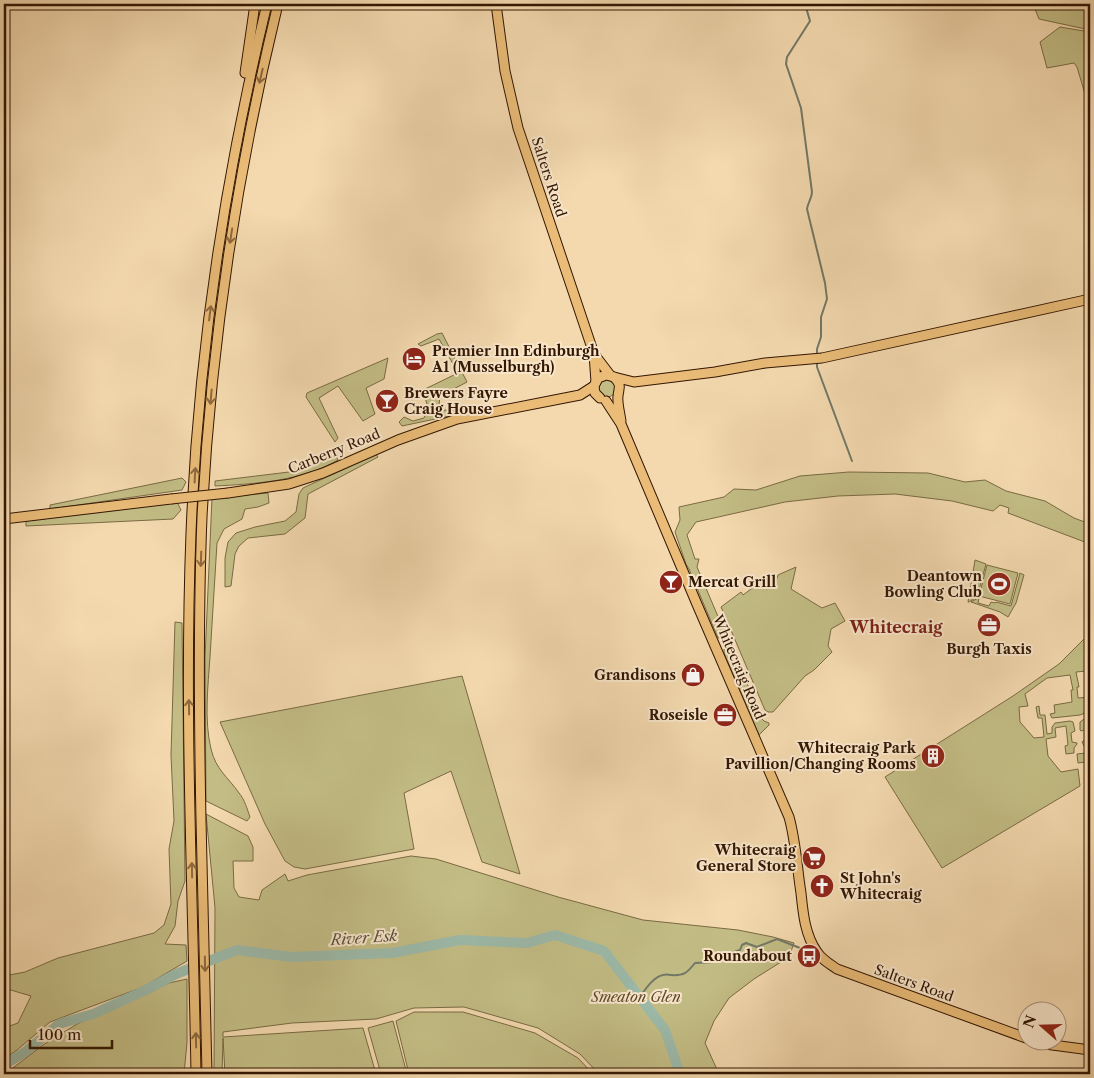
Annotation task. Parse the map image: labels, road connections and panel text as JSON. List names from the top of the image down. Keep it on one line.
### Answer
{"streets":{"main road":["Salters Road","Carberry Road","Whitecraig Road"]},"crossings":[["Salters Road","Carberry Road"],["Salters Road","Whitecraig Road"]],"districts":["Whitecraig"],"water":["River Esk"],"parks":["Smeaton Glen"],"places":{"hotel":["Premier Inn Edinburgh A1 (Musselburgh)"],"bar":["Brewers Fayre Craig House","Mercat Grill"],"sports":["Deantown Bowling Club"],"office":["Burgh Taxis","Roseisle"],"shop":["Grandisons"],"building":["Whitecraig Park Pavillion/Changing Rooms"],"supermarket":["Whitecraig General Store"],"church":["St John's Whitecraig"],"bus stop":["Roundabout"]},"scale_bar":"100 m","north":"left"}
